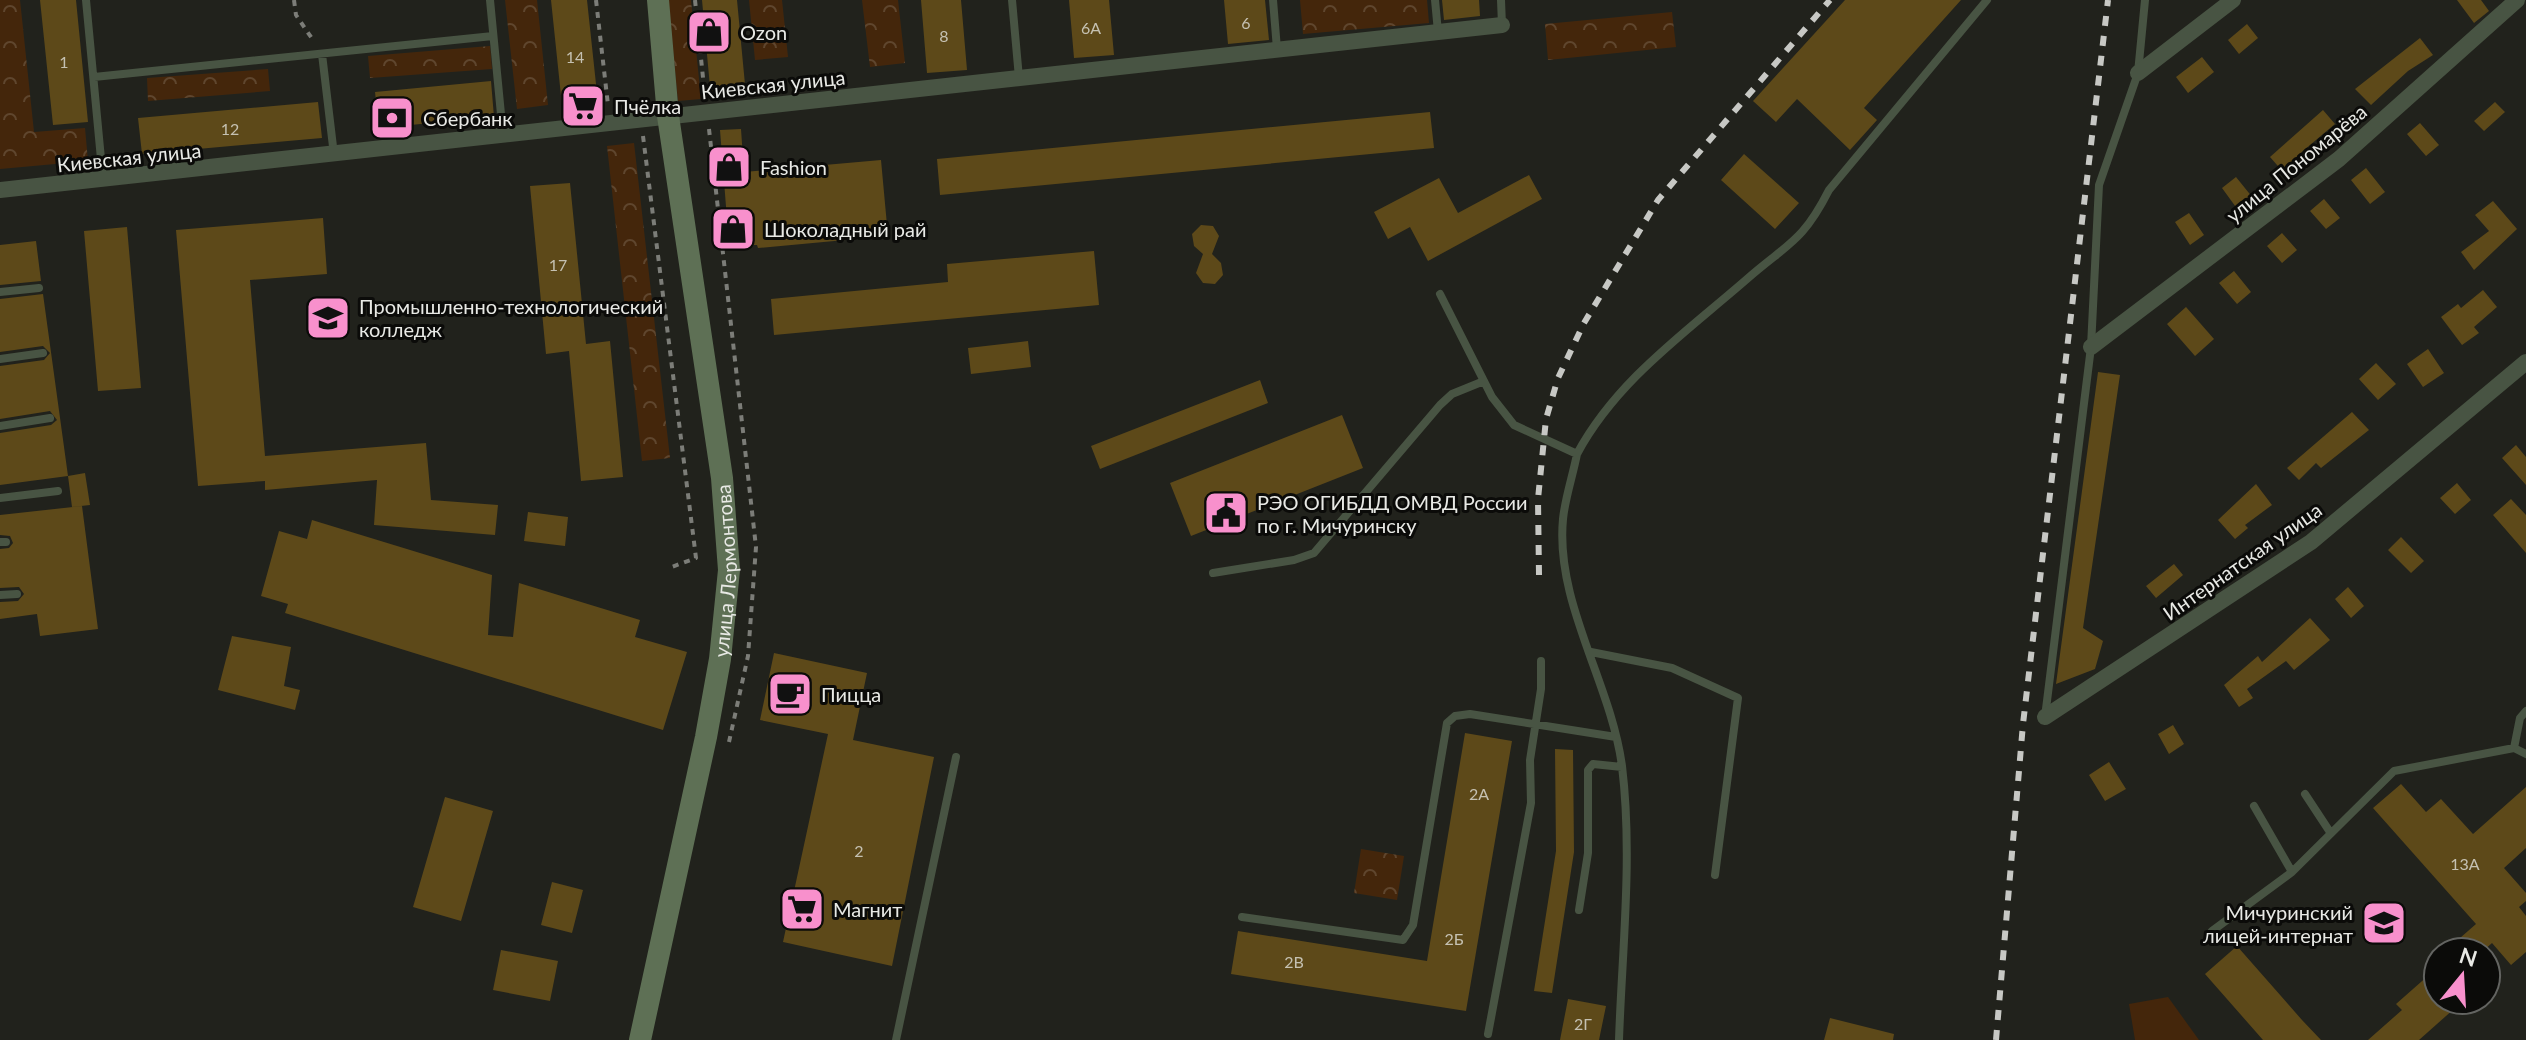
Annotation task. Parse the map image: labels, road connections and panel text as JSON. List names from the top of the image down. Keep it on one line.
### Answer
{"streets":{"street":["Киевская улица","улица Пономарёва","Интернатская улица","улица Лермонтова"]},"crossings":[["Киевская улица","улица Лермонтова"]],"places":{"shop":["Ozon","Fashion","Шоколадный рай"],"supermarket":["Пчёлка","Магнит"],"bank":["Сбербанк"],"school or university":["Промышленно-технологический колледж","Мичуринский лицей-интернат"],"public building":["РЭО ОГИБДД ОМВД России по г. Мичуринску"],"cafe":["Пицца"]},"house_numbers":["6","6А","8","14","1","12","17","2А","2","13А","2Б","2В","2Г"],"north":"top"}
